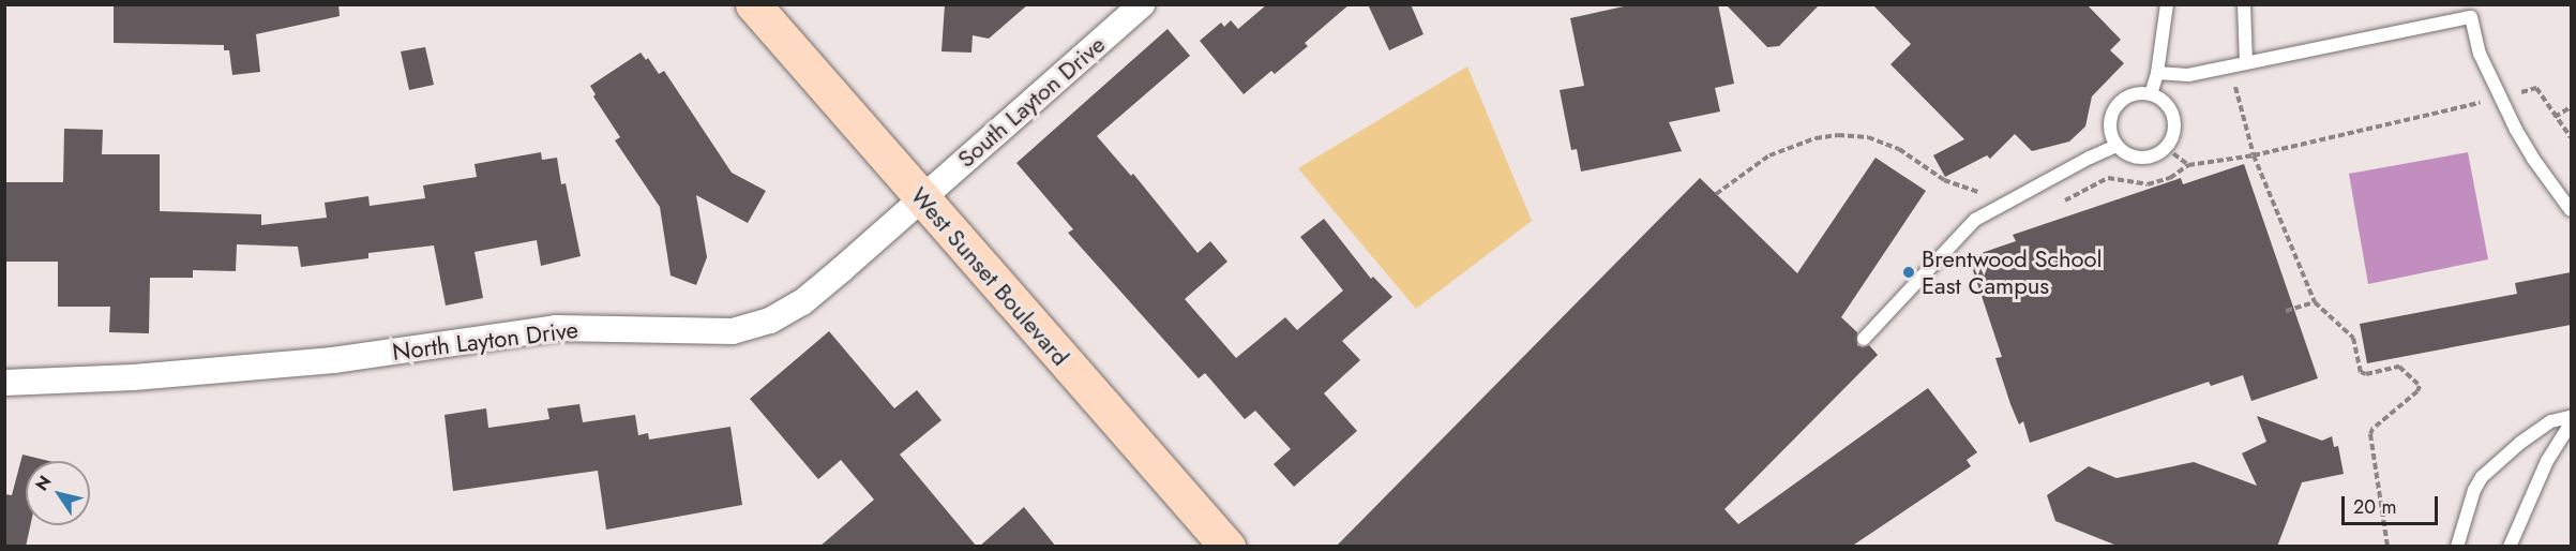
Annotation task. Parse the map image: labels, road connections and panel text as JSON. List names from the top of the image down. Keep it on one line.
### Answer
{"streets":{"main road":["West Sunset Boulevard"],"street":["South Layton Drive","North Layton Drive"]},"crossings":[["South Layton Drive","West Sunset Boulevard"],["South Layton Drive","North Layton Drive"],["West Sunset Boulevard","North Layton Drive"]],"places":["Brentwood School East Campus"],"scale_bar":"20 m","north":"top left"}
